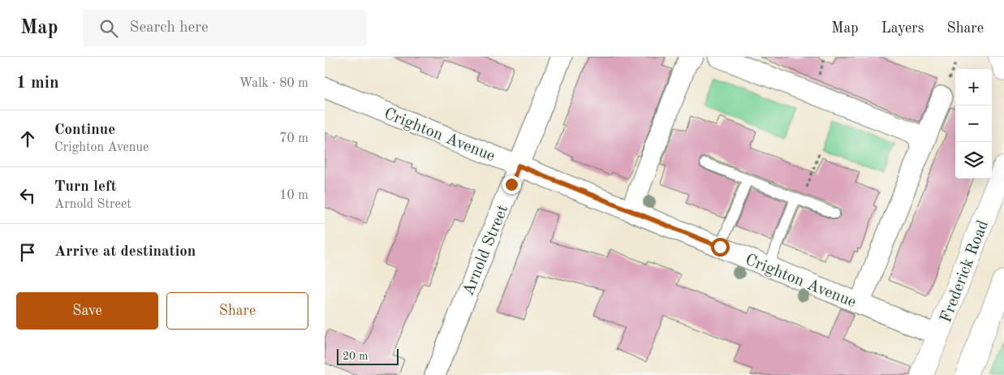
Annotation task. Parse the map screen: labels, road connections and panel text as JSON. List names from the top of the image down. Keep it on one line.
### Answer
{"streets":{"main road":["Frederick Road"],"street":["Crighton Avenue","Arnold Street"]},"crossings":[["Crighton Avenue","Arnold Street"],["Crighton Avenue","Frederick Road"]],"scale_bar":"20 m","page":{"header":"Map","search":"Search here","nav":["Map","Layers","Share"],"heading":["1 min","Walk · 80 m"],"map_buttons":["+","−"],"list":[["Continue","Crighton Avenue","70 m"],["Turn left","Arnold Street","10 m"],"Arrive at destination"],"buttons":["Save","Share"],"scale":"20 m"}}
